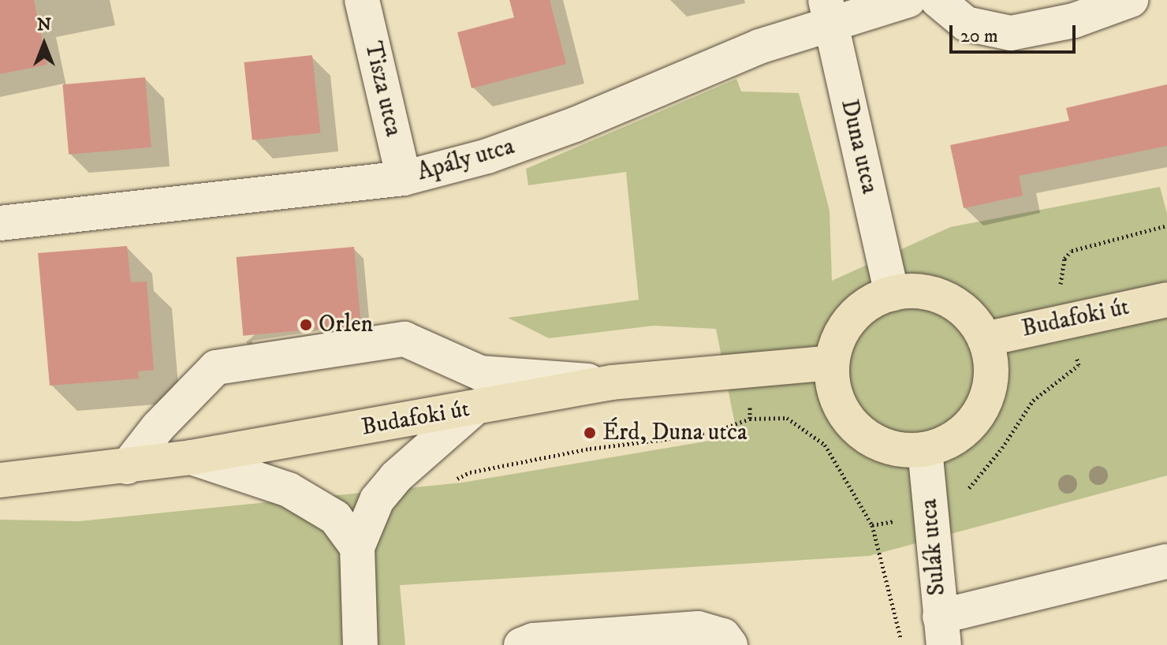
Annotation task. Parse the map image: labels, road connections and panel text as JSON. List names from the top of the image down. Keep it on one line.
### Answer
{"streets":{"main road":["Budafoki út"],"street":["Tisza utca","Duna utca","Apály utca","Sulák utca"]},"crossings":[["Tisza utca","Apály utca"],["Duna utca","Apály utca"],["Duna utca","Budafoki út"],["Duna utca","Sulák utca"],["Budafoki út","Sulák utca"]],"places":["Orlen","Érd, Duna utca"],"scale_bar":"20 m","north":"top"}
